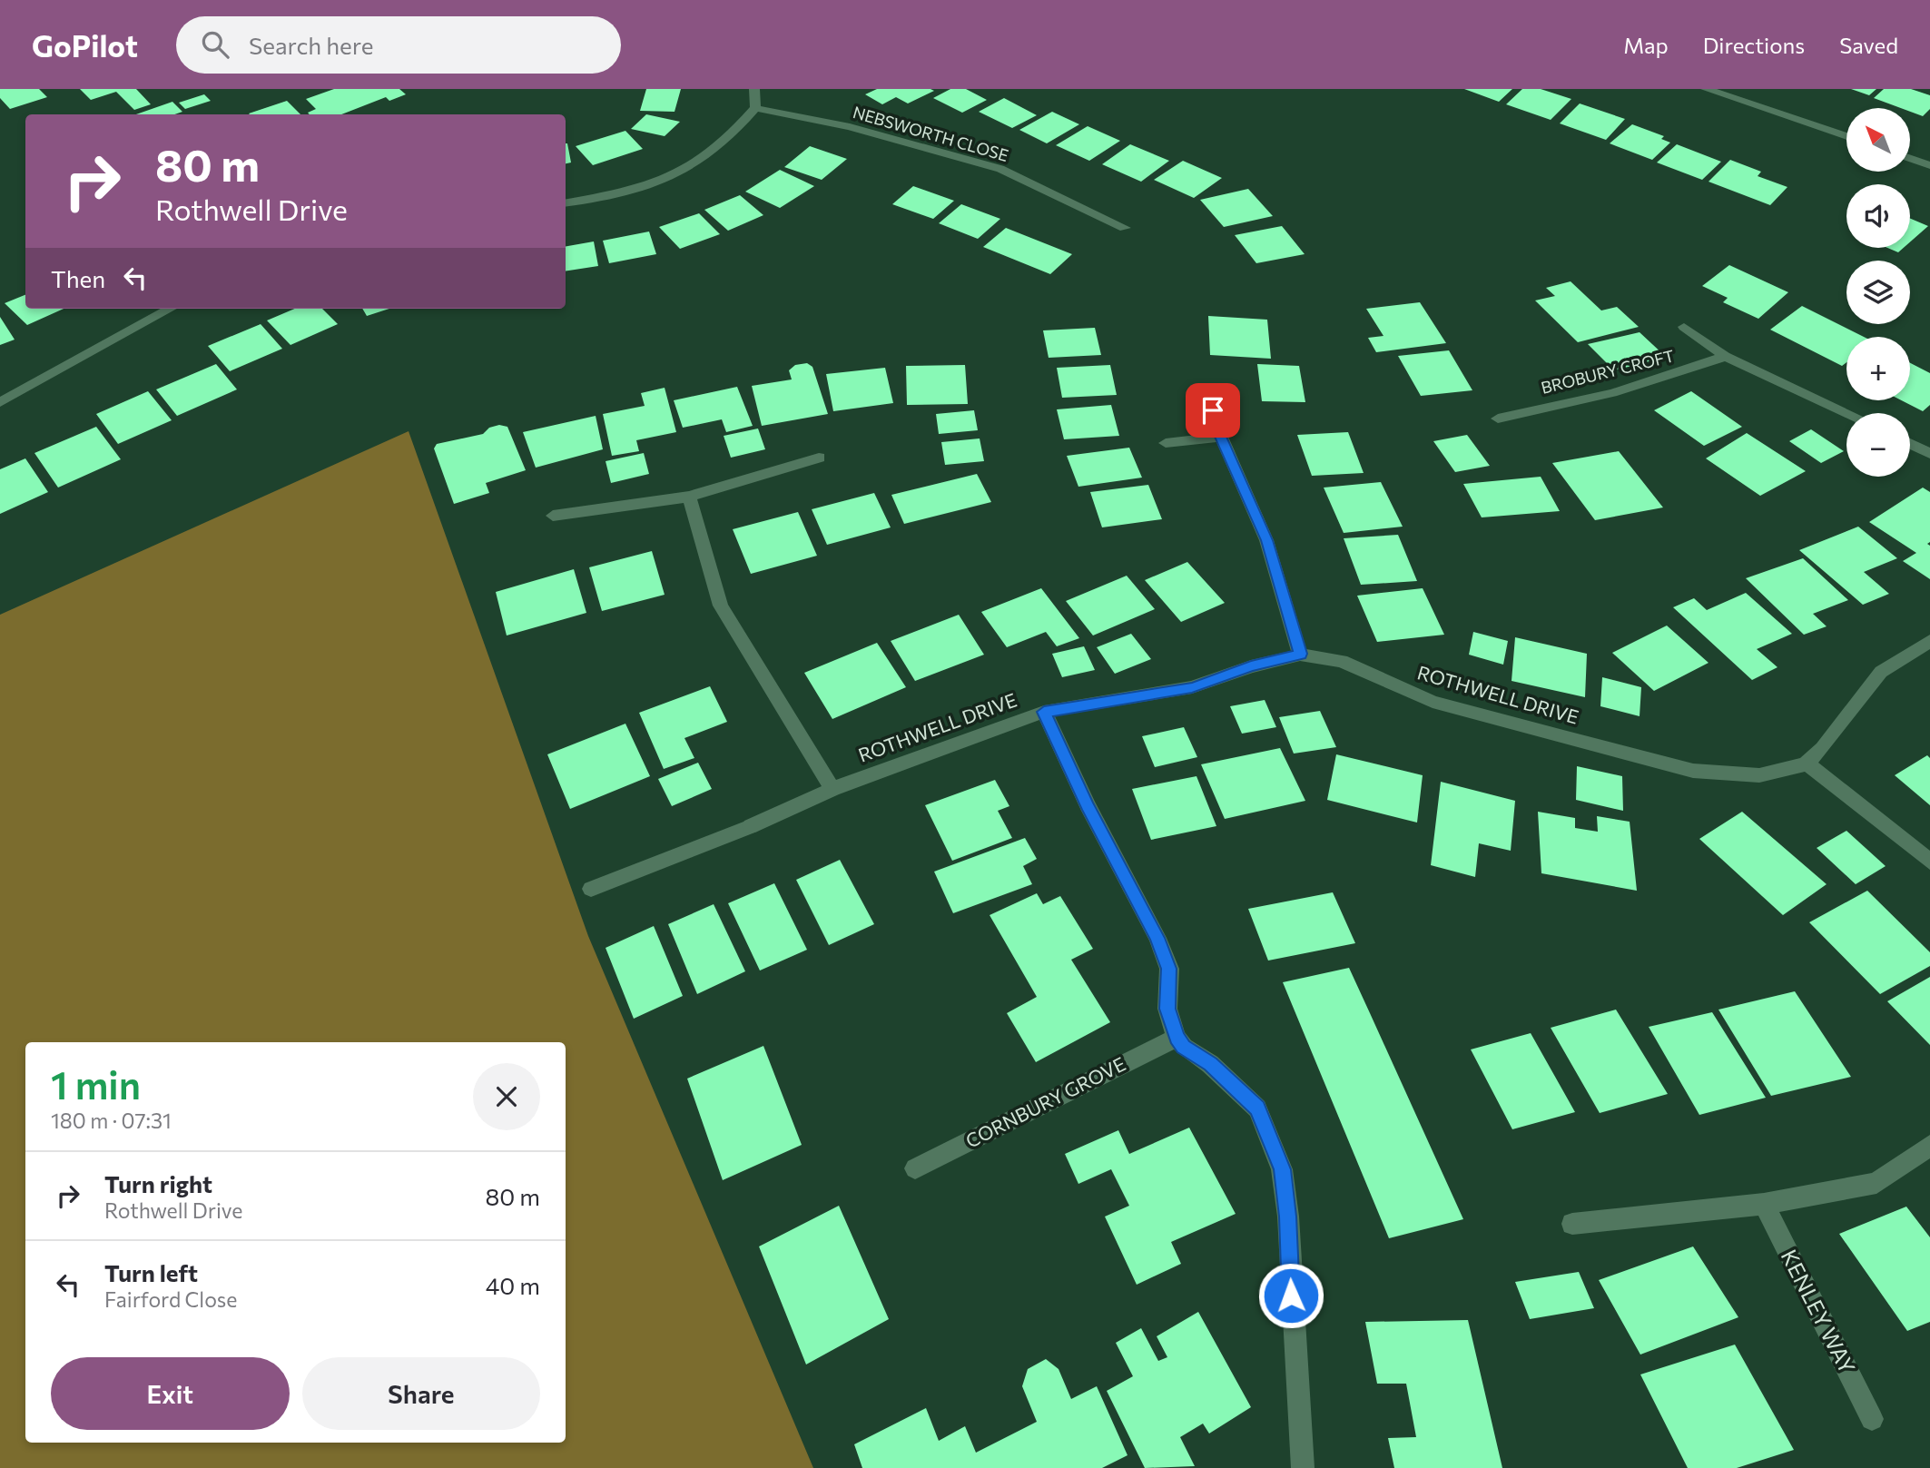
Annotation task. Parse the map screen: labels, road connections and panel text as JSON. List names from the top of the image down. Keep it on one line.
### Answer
{"streets":{"street":["NEBSWORTH CLOSE","BROBURY CROFT","ROTHWELL DRIVE","CORNBURY GROVE","KENLEY WAY"]},"north":"top left","page":{"header":"GoPilot","search":"Search here","nav":["Map","Directions","Saved"],"map_buttons":["+","−"],"turn":["80 m","Rothwell Drive"],"then":"Then","heading":["1 min","180 m · 07:31"],"list":[{"name":"Turn right","note":"Rothwell Drive","value":"80 m"},{"name":"Turn left","note":"Fairford Close","value":"40 m"}],"buttons":["Exit","Share"]}}
